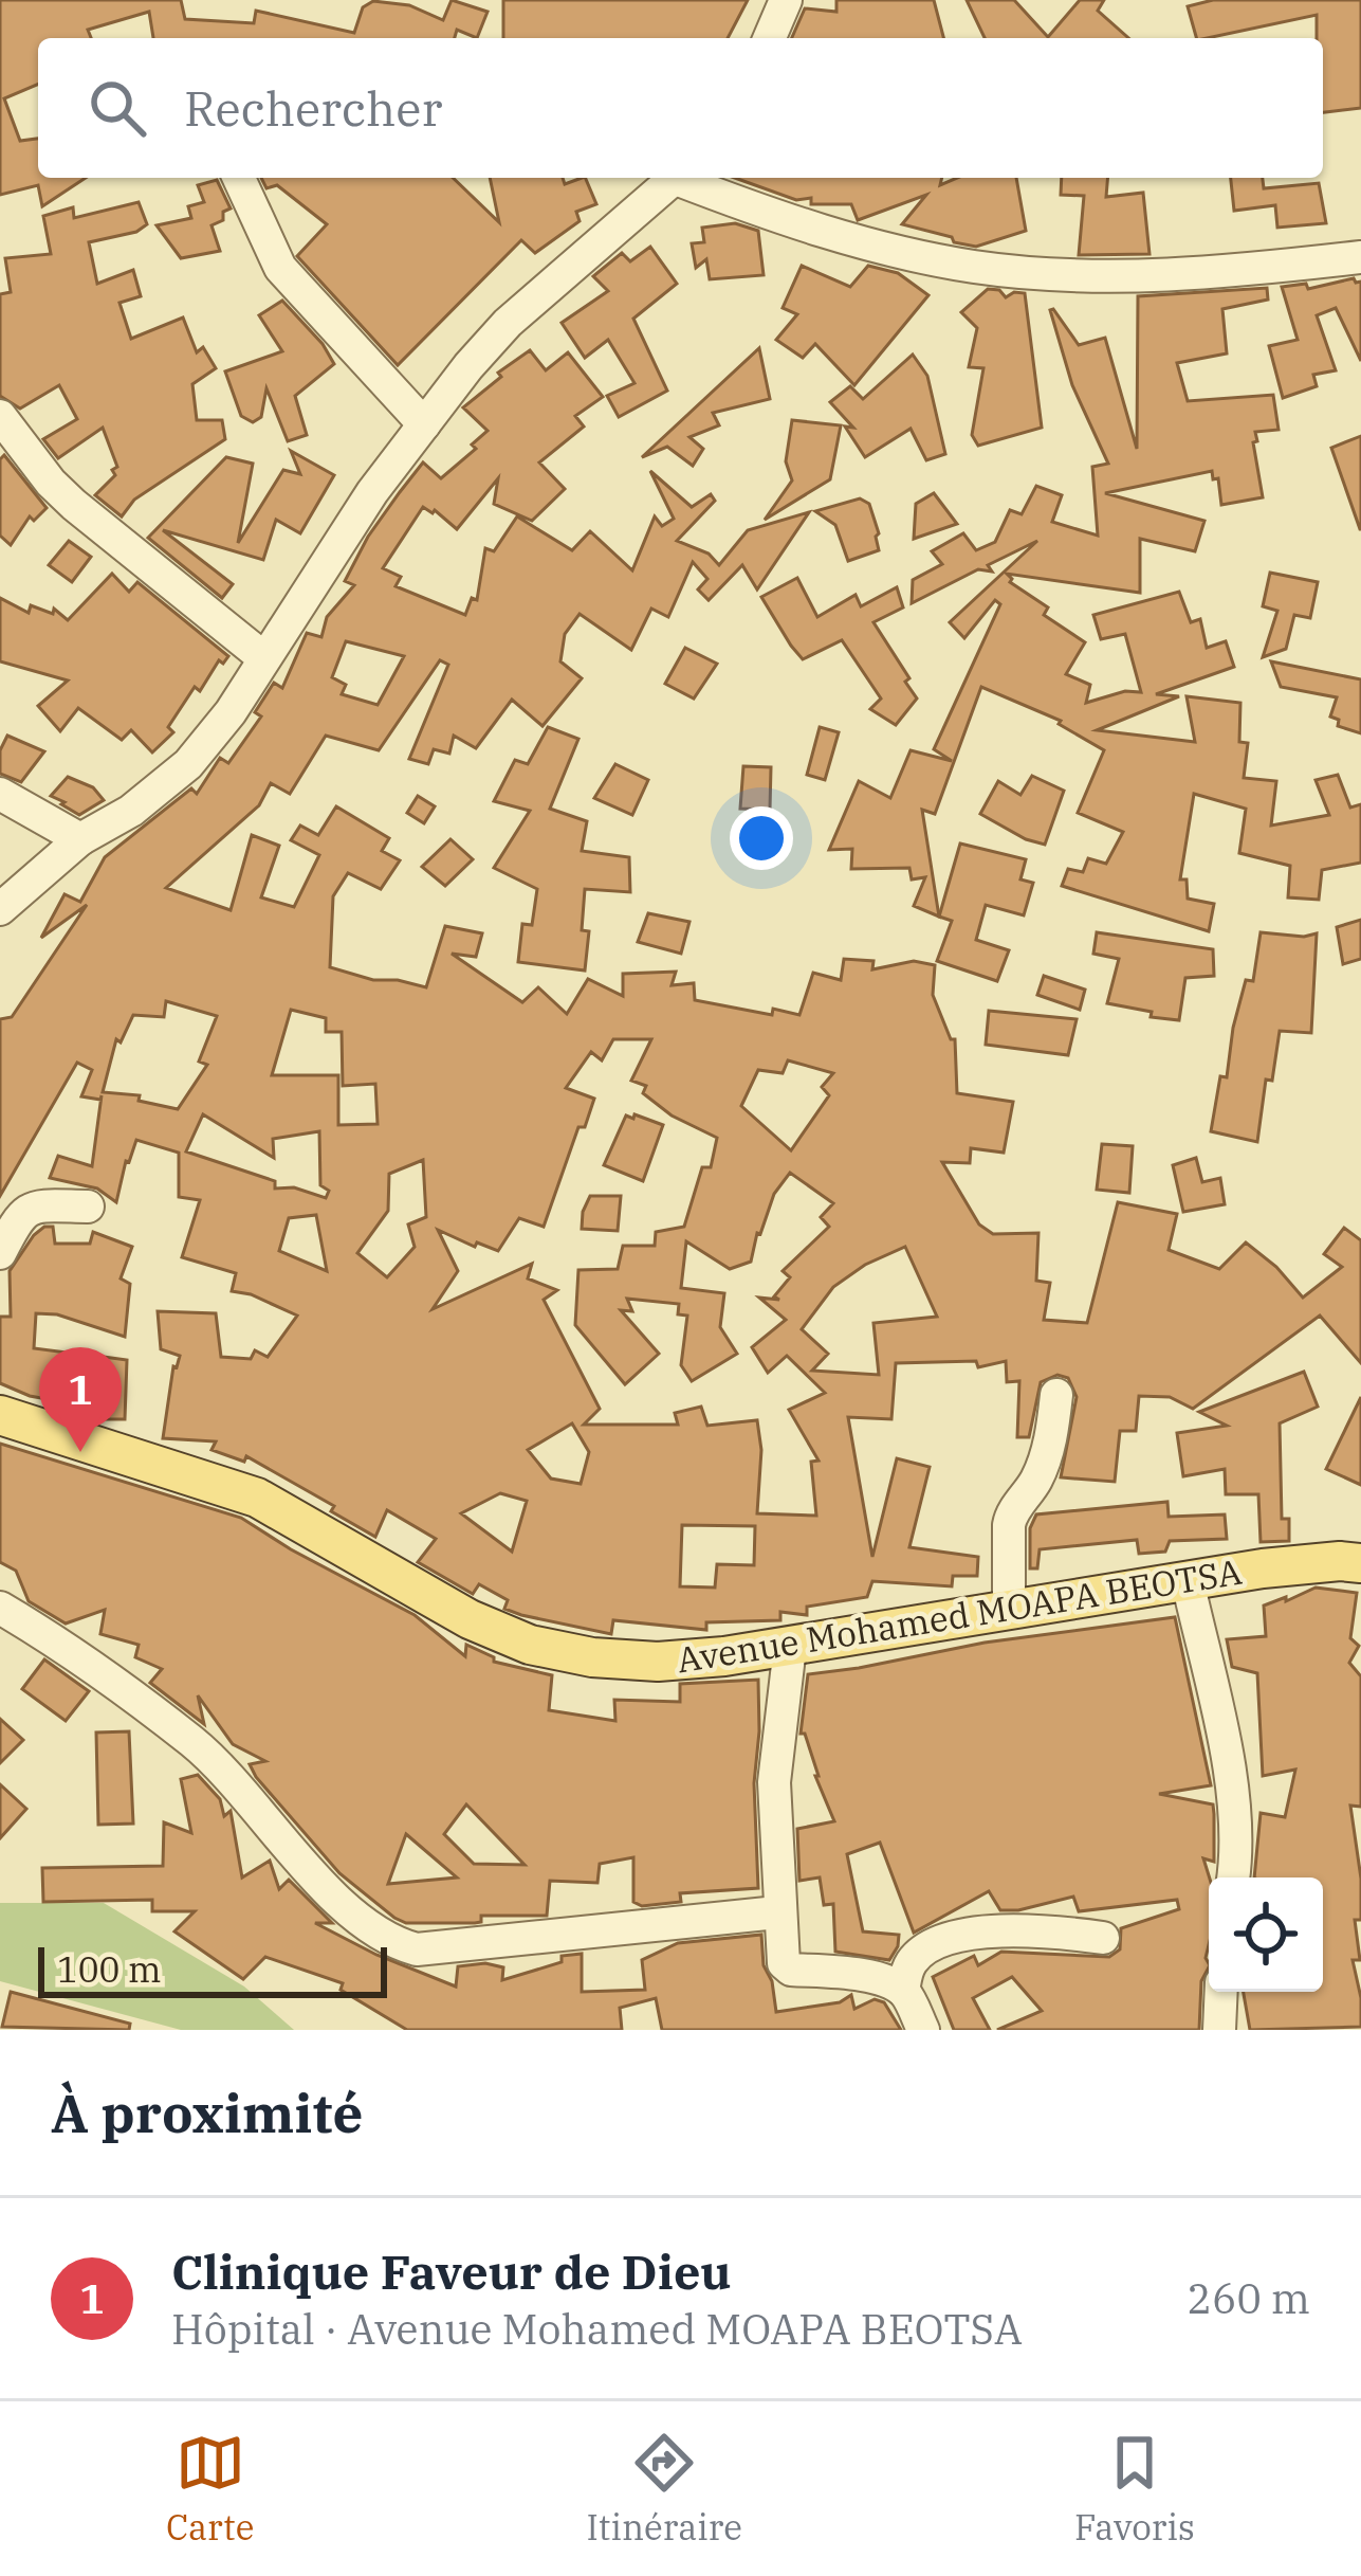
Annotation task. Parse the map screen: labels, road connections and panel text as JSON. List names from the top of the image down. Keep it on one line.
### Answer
{"streets":{"main road":["Avenue Mohamed MOAPA BEOTSA"]},"scale_bar":"100 m","page":{"search":"Rechercher","pins":"1","scale":"100 m","heading":"À proximité","list":[{"mark":"1","name":"Clinique Faveur de Dieu","note":"Hôpital · Avenue Mohamed MOAPA BEOTSA","value":"260 m"}],"nav":["Carte","Itinéraire","Favoris"]}}
